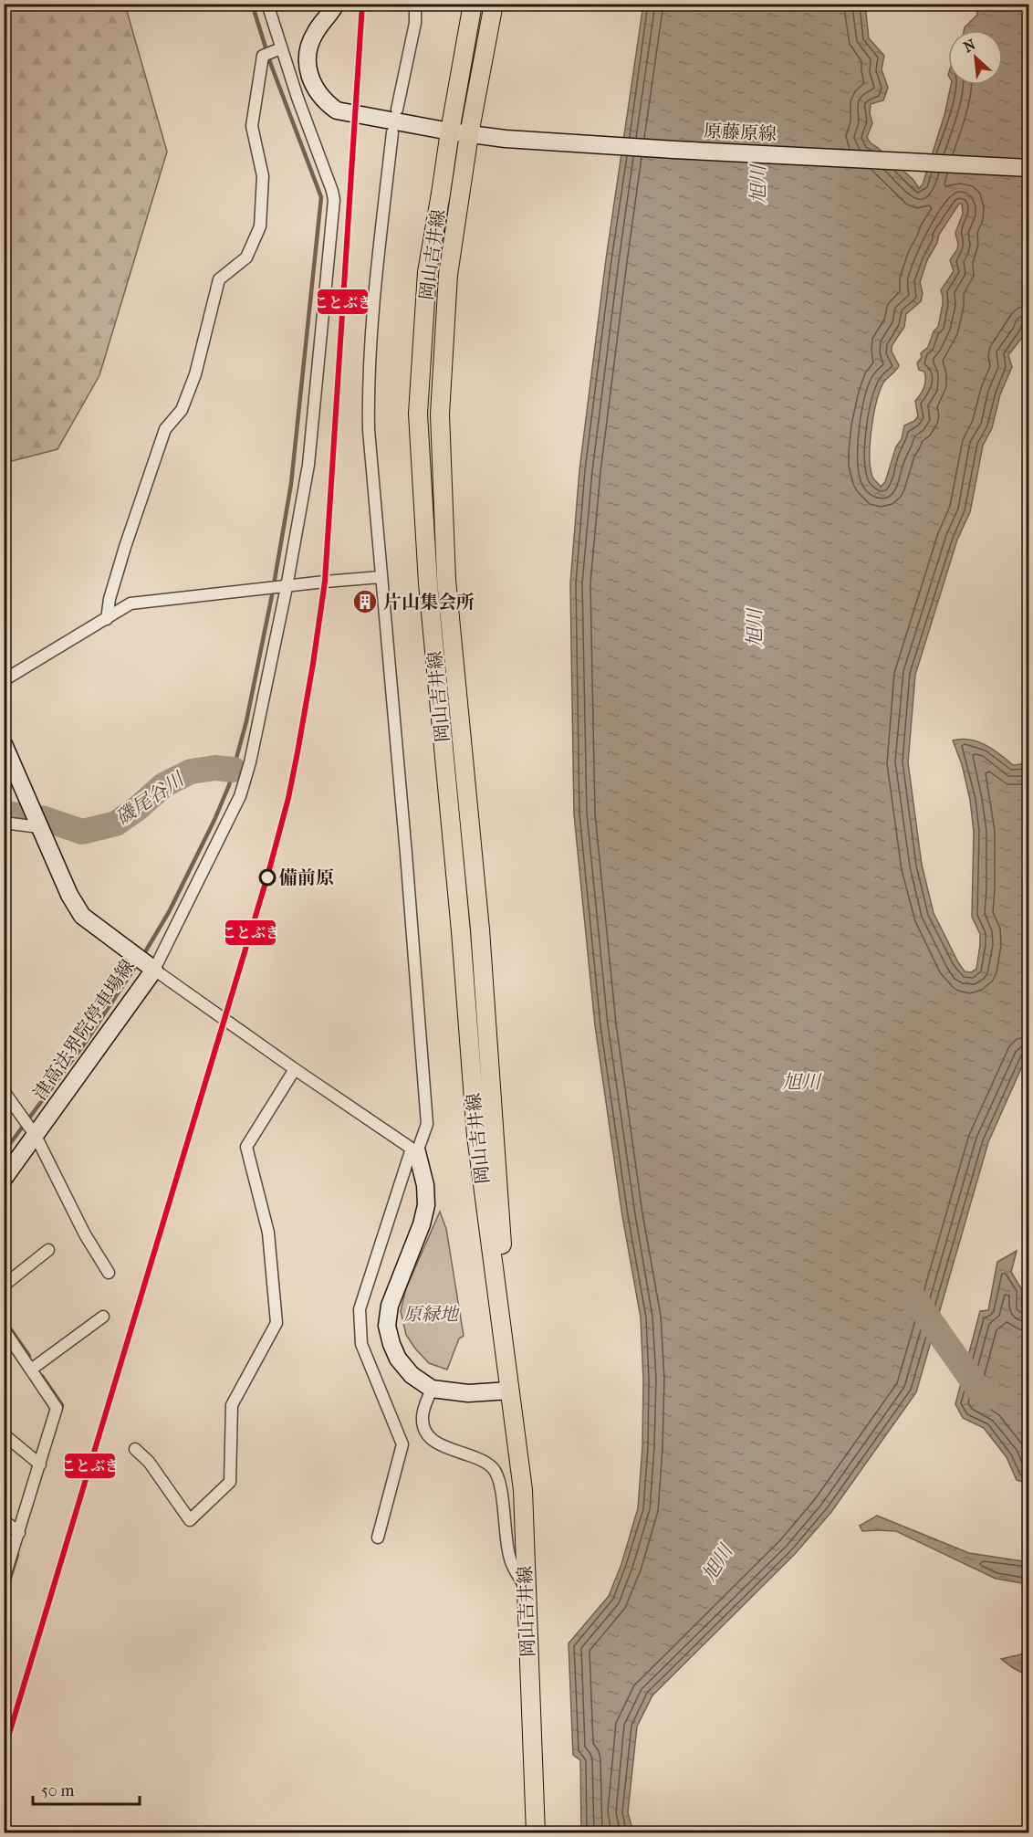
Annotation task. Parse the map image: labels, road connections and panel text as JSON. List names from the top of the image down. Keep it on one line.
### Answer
{"streets":{"main road":["原藤原線","岡山吉井線","津高法界院停車場線"]},"crossings":[["原藤原線","岡山吉井線"]],"water":["旭川","磯尾谷川"],"parks":["原緑地"],"places":{"building":["片山集会所"],"other":["備前原"]},"lines":["transit line ことぶき"],"scale_bar":"50 m","north":"top left"}
